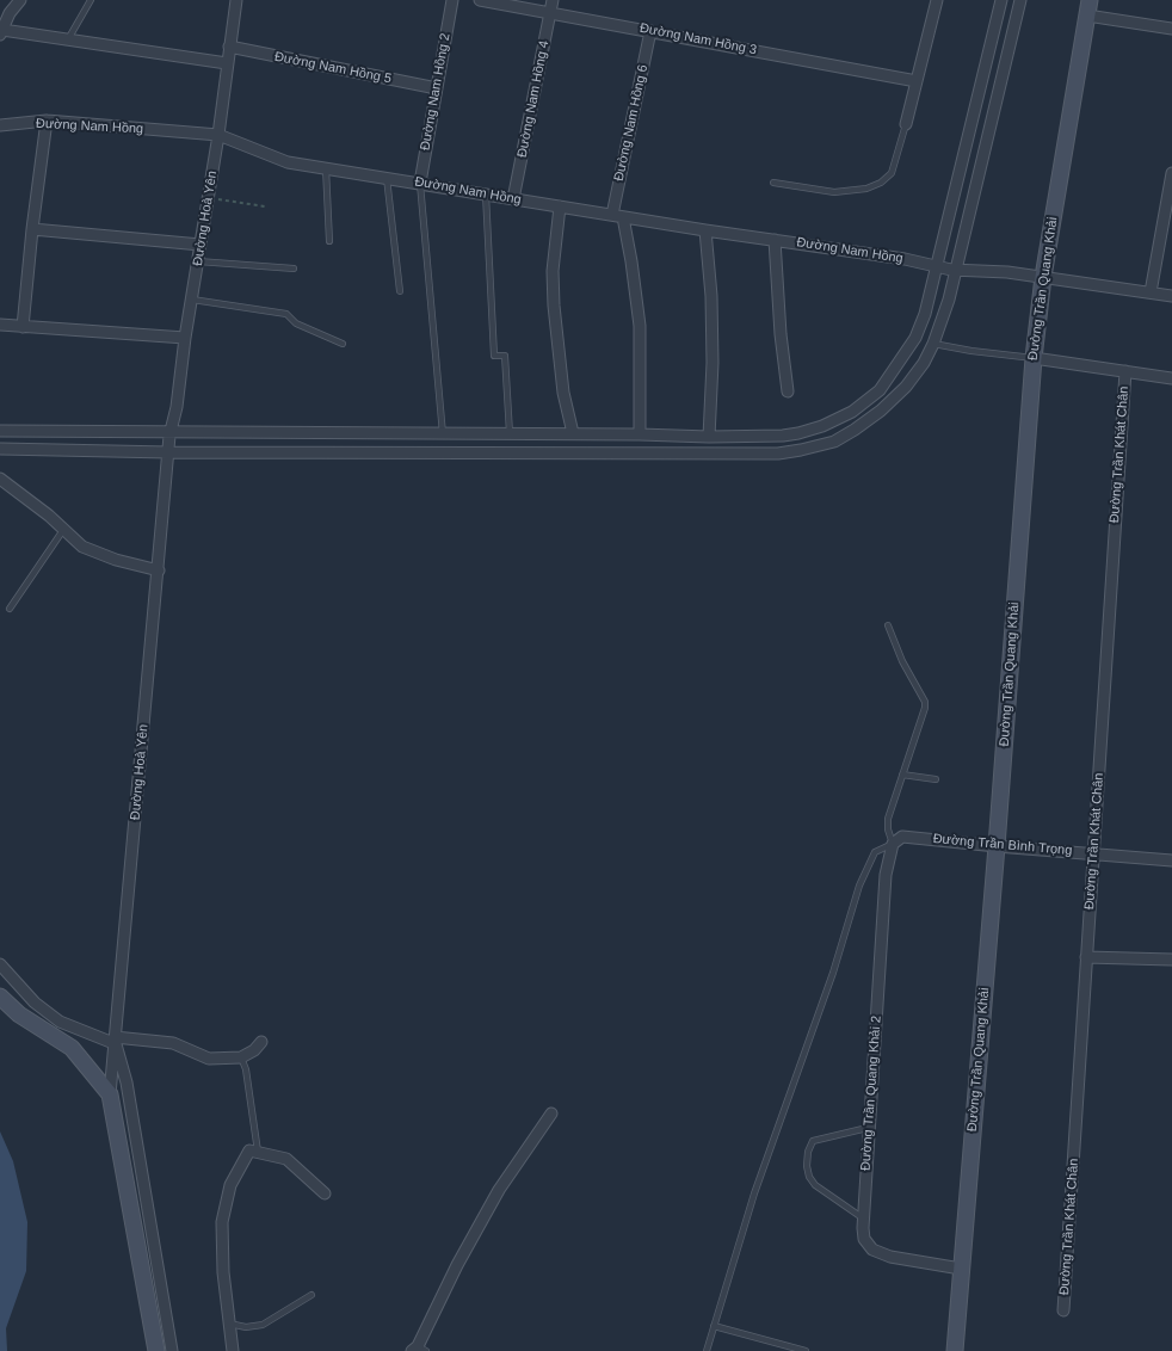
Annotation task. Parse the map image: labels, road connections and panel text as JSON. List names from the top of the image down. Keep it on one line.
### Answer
{"streets":{"main road":["Đường Trần Quang Khải"],"street":["Đường Nam Hồng 3","Đường Nam Hồng 5","Đường Nam Hồng 2","Đường Nam Hồng 4","Đường Nam Hồng 6","Đường Nam Hồng","Đường Hoà Yên","Đường Trần Khát Chân","Đường Trần Bình Trọng","Đường Trần Quang Khải 2"]},"crossings":[["Đường Nam Hồng 3","Đường Nam Hồng 4"],["Đường Nam Hồng 3","Đường Nam Hồng 6"],["Đường Nam Hồng 5","Đường Nam Hồng 2"],["Đường Nam Hồng 5","Đường Hoà Yên"],["Đường Nam Hồng 2","Đường Nam Hồng"],["Đường Nam Hồng 4","Đường Nam Hồng"],["Đường Nam Hồng 6","Đường Nam Hồng"],["Đường Nam Hồng","Đường Hoà Yên"],["Đường Trần Quang Khải","Đường Trần Bình Trọng"],["Đường Trần Quang Khải","Đường Trần Quang Khải 2"],["Đường Trần Khát Chân","Đường Trần Bình Trọng"],["Đường Trần Bình Trọng","Đường Trần Quang Khải 2"]]}
